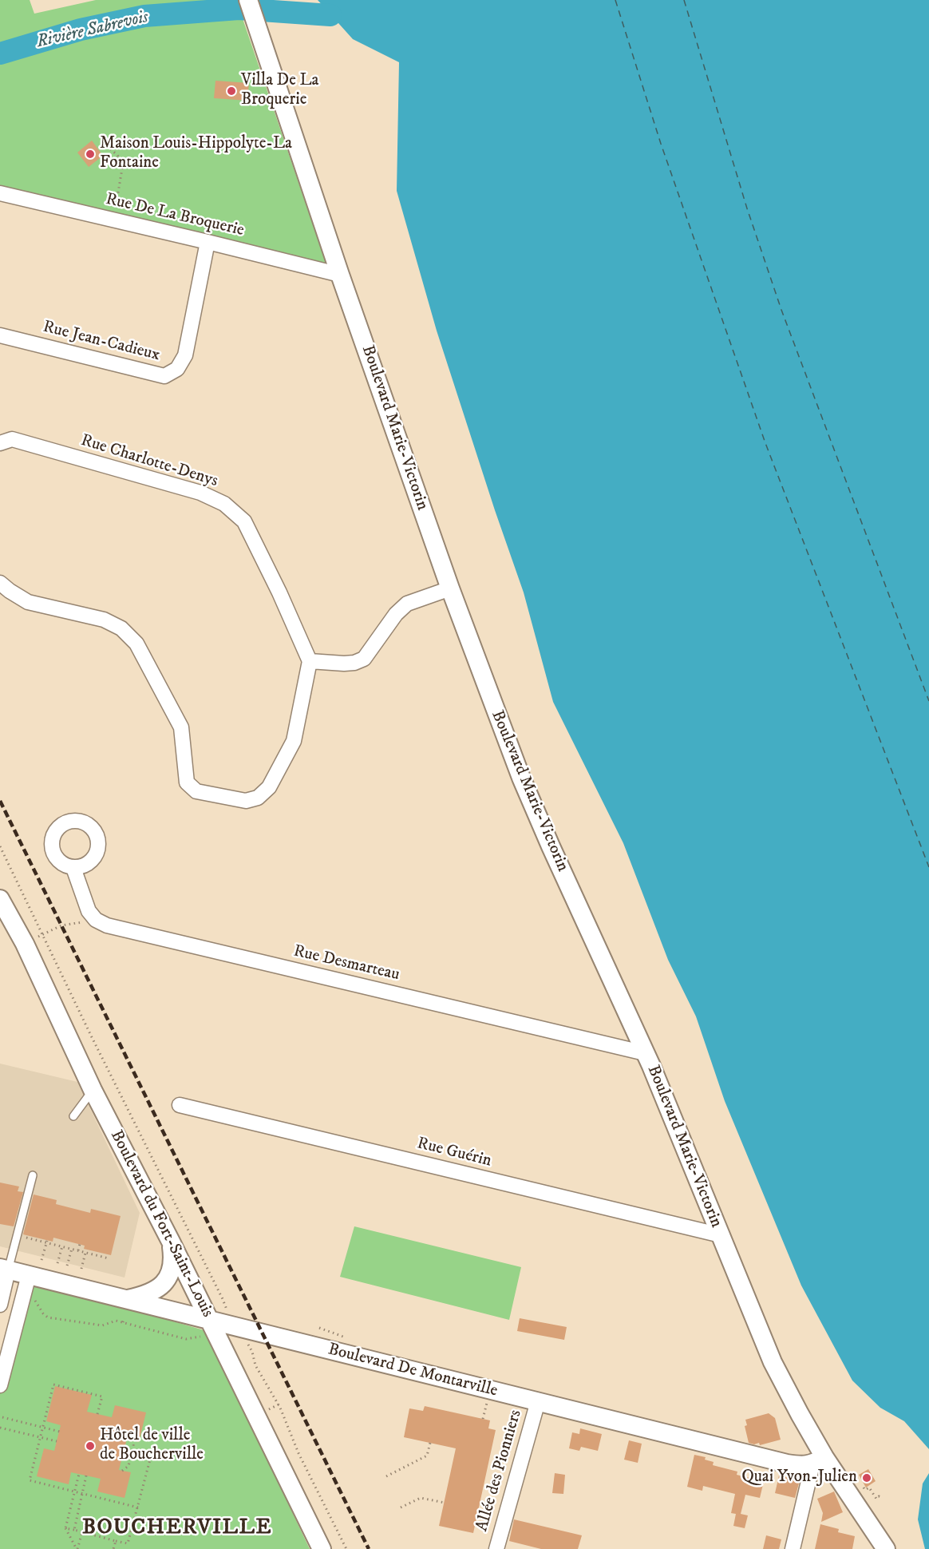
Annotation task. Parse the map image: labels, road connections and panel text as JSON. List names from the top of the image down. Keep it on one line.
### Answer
{"streets":{"street":["Rue De La Broquerie","Rue Jean-Cadieux","Boulevard Marie-Victorin","Rue Charlotte-Denys","Rue Desmarteau","Rue Guérin","Boulevard du Fort-Saint-Louis","Boulevard De Montarville","Allée des Pionniers"]},"crossings":[["Rue De La Broquerie","Rue Jean-Cadieux"],["Rue De La Broquerie","Boulevard Marie-Victorin"],["Boulevard Marie-Victorin","Rue Desmarteau"],["Boulevard Marie-Victorin","Rue Guérin"],["Boulevard Marie-Victorin","Boulevard De Montarville"],["Boulevard du Fort-Saint-Louis","Boulevard De Montarville"],["Boulevard De Montarville","Allée des Pionniers"]],"districts":["BOUCHERVILLE"],"water":["Rivière Sabrevois"],"places":["Villa De La Broquerie","Maison Louis-Hippolyte-La Fontaine","Hôtel de ville de Boucherville","Quai Yvon-Julien"]}
